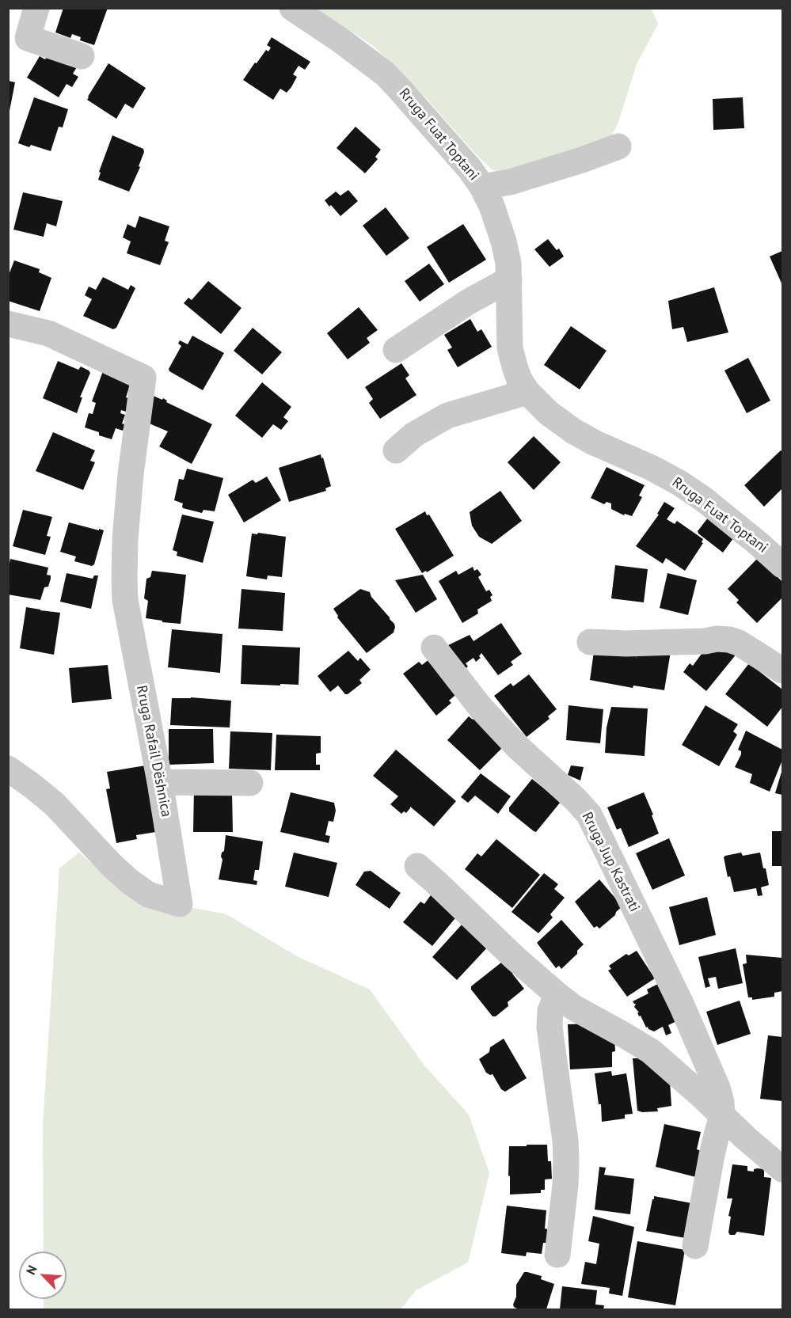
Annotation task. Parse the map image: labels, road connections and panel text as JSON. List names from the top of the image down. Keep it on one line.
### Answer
{"streets":{"street":["Rruga Fuat Toptani","Rruga Rafail Dëshnica","Rruga Jup Kastrati"]},"north":"top left"}
